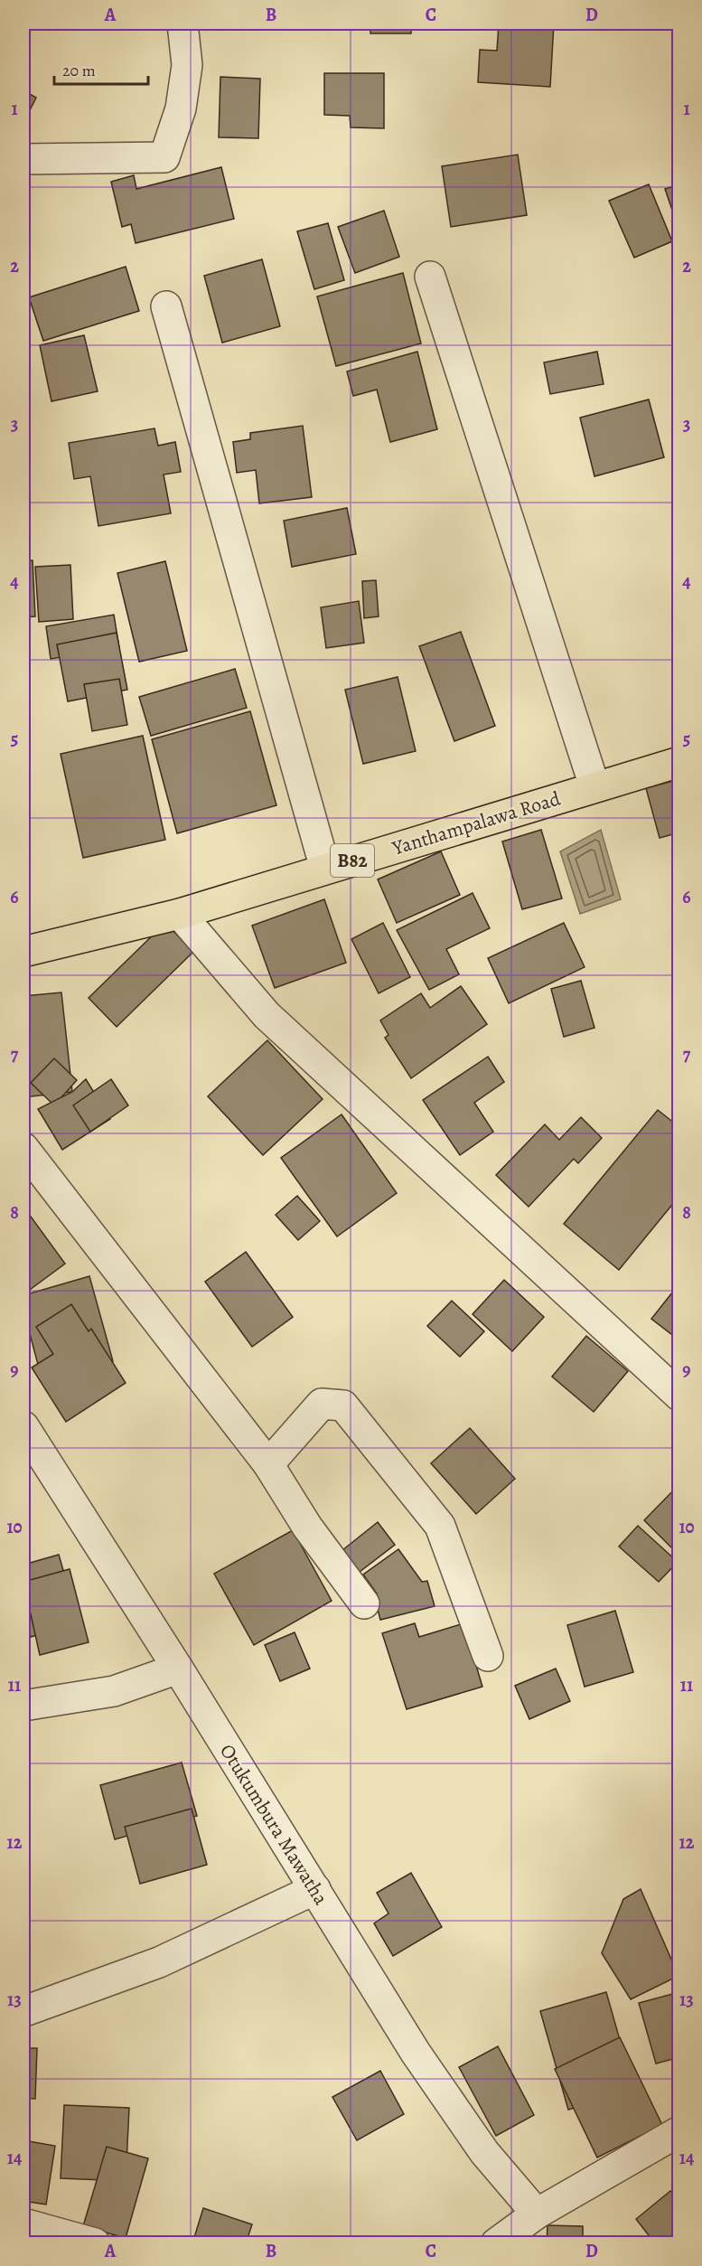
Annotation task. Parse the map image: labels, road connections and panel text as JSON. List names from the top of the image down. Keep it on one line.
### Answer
{"streets":{"main road":["Yanthampalawa Road","B82"],"street":["Otukumbura Mawatha"]},"scale_bar":"20 m","grid":{"columns":["A","B","C","D"],"rows":["1","2","3","4","5","6","7","8","9","10","11","12","13","14"]}}
